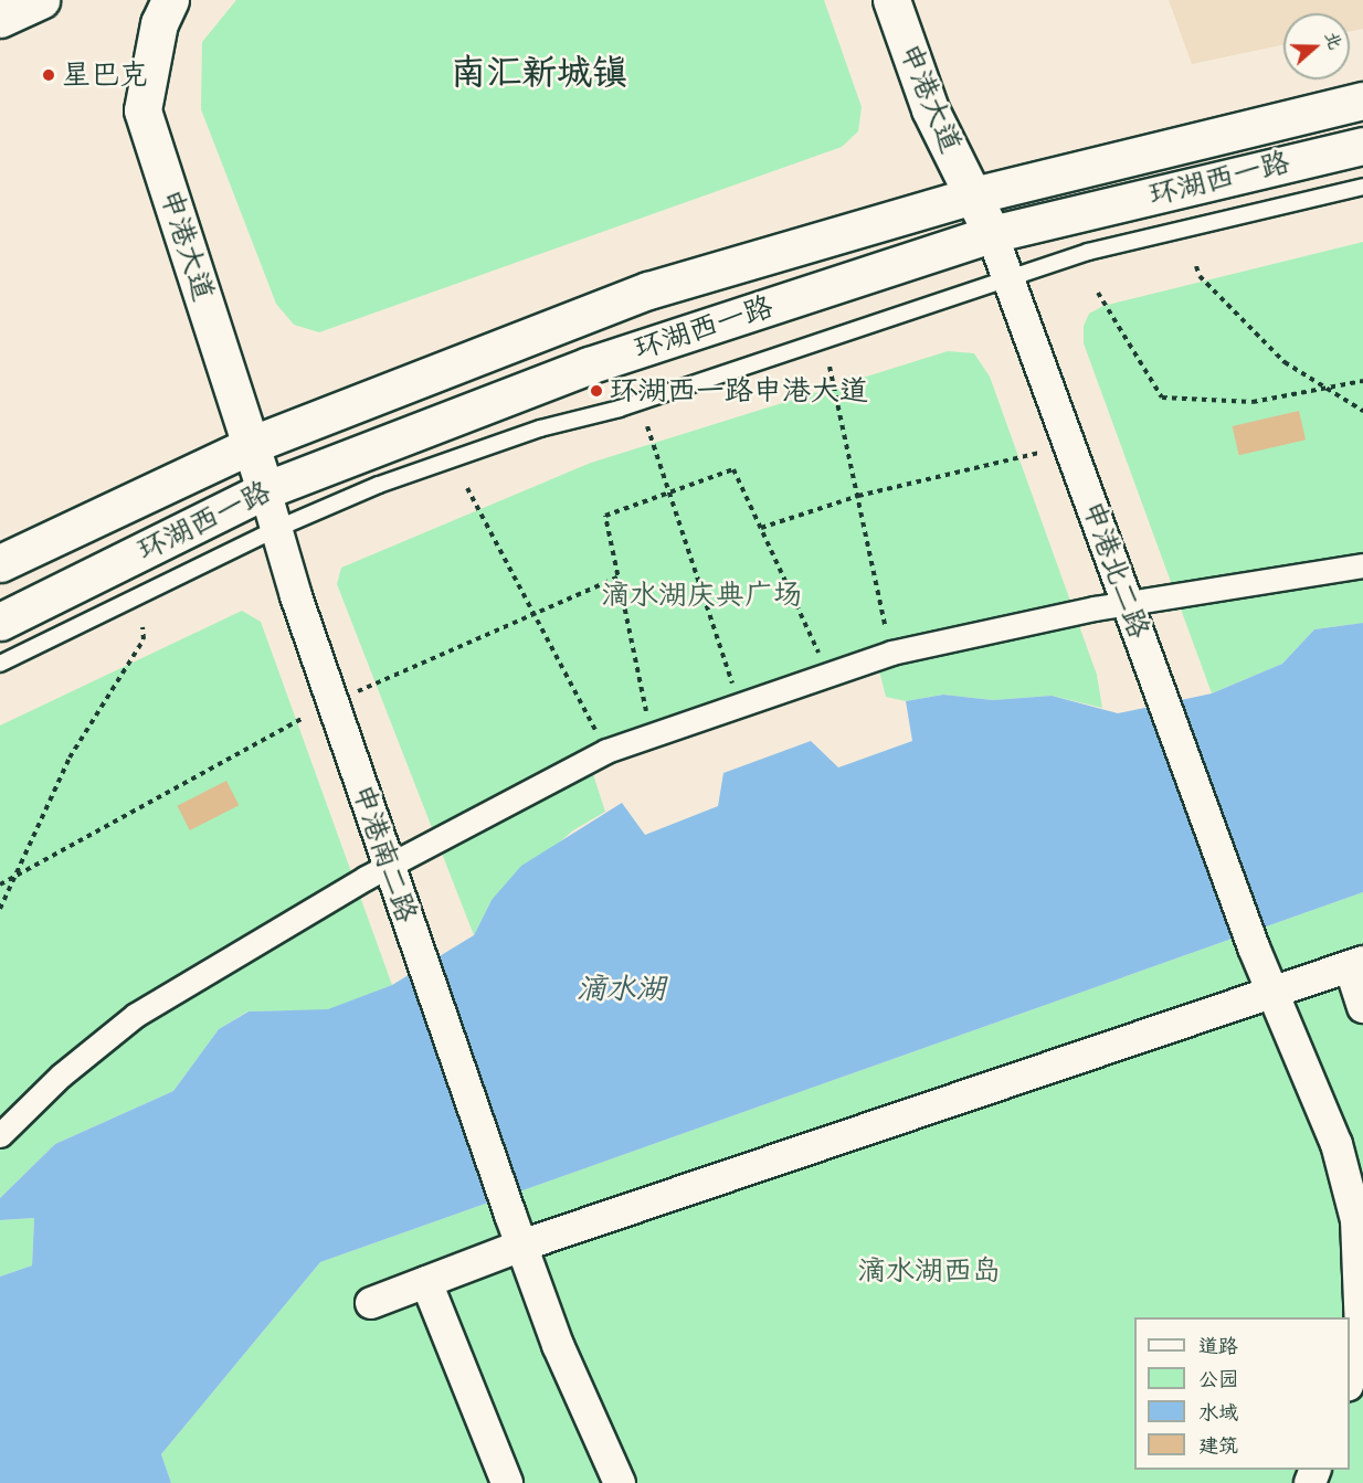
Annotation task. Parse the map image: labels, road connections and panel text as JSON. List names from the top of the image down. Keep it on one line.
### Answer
{"streets":{"main road":["申港大道","环湖西一路","申港北二路"],"street":["申港南二路"]},"crossings":[["申港大道","环湖西一路"],["申港大道","申港北二路"],["申港大道","申港南二路"],["环湖西一路","申港北二路"],["环湖西一路","申港南二路"]],"districts":["南汇新城镇"],"water":["滴水湖"],"parks":["滴水湖庆典广场","滴水湖西岛"],"places":["星巴克","环湖西一路申港大道"],"legend":["道路","公园","水域","建筑"],"north":"right"}
